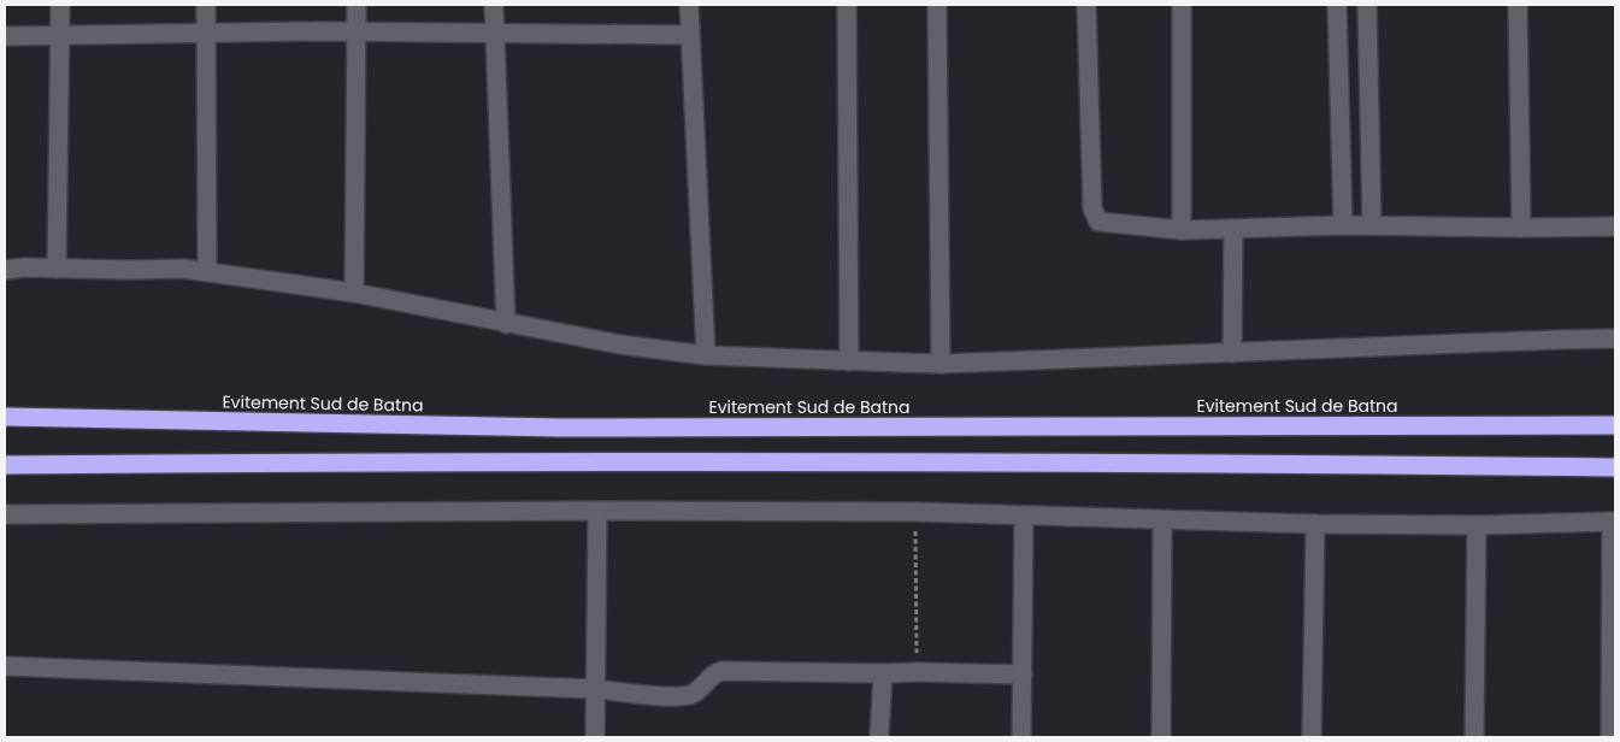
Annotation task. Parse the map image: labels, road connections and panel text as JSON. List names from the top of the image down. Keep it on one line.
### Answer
{"streets":{"highway":["Evitement Sud de Batna"]}}
